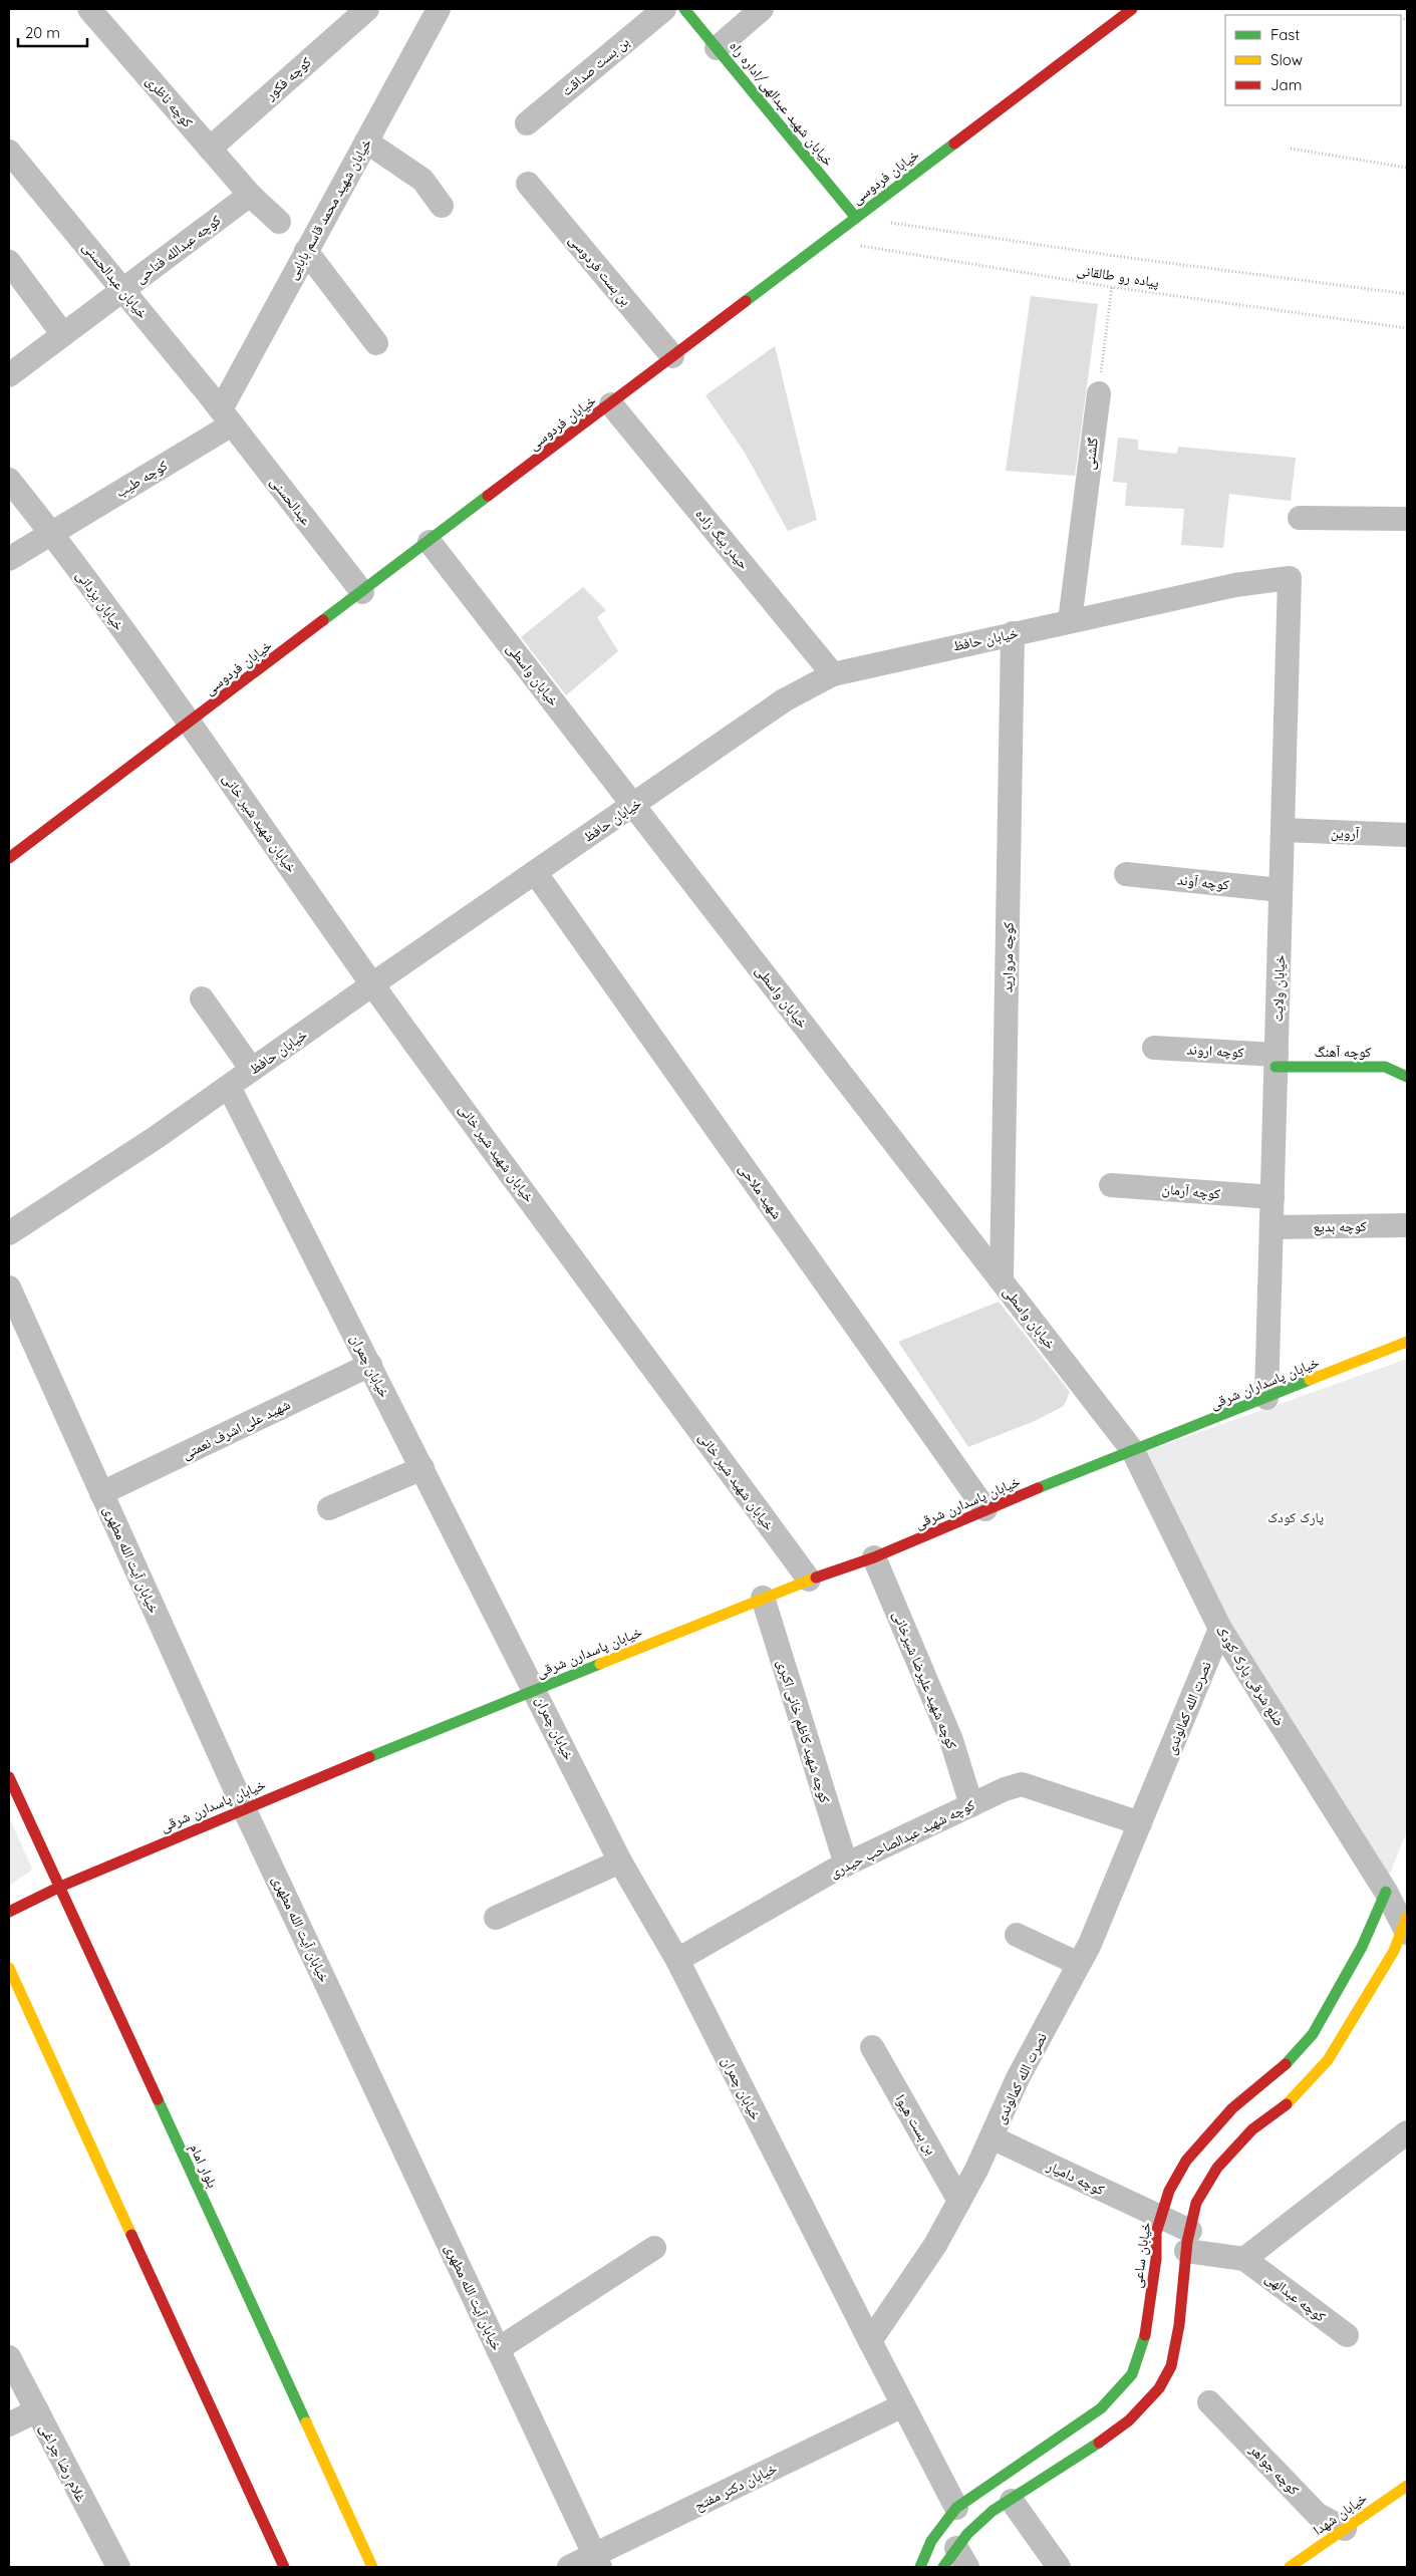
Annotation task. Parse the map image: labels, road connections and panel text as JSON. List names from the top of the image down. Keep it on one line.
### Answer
{"streets":{"street":["بن بست صداقت","کوچه فکور","کوچه ناظری","خیابان شهید عبدالهی/اداره راه","خیابان فردوسی","خیابان شهید محمد قاسم بابایی","کوچه عبدالله فتاحی","بن بست فردوسی","خیابان عبدالحسنی","گلشنی","کوچه طیب","عبدالحسنی","حیدر بیگ زاده","خیابان یزدانی","خیابان حافظ","خیابان واسطی","خیابان شهید شیر خانی","آروین","کوچه آوند","کوچه مروارید","خیابان ولایت","کوچه اروند","کوچه آهنگ","شهید ملاحی","کوچه آرمان","کوچه بدیع","خیابان چمران","خیابان پاسداران شرقی","شهید علی اشرف نعمتی","خیابان پاسدارن شرقی","خیابان آیت الله مطهری","ضلع شرقی پارک کودک","کوچه شهید علیرضا شیرخانی","نصرت الله کمالوندی","کوچه شهید کاظم خانی اکبری","کوچه شهید عبدالصاحب حیدری","بن بست هیوا","بلوار امام","کوچه دامیار","خیابان ساعی","کوچه عبدالهی","غلام رضا چراغی","کوچه جواهر","خیابان دکتر مفتح","خیابان شهدا"],"path":["پیاده رو طالقانی"]},"crossings":[["کوچه فکور","کوچه ناظری"],["کوچه ناظری","کوچه عبدالله فتاحی"],["خیابان شهید عبدالهی/اداره راه","خیابان فردوسی"],["خیابان شهید عبدالهی/اداره راه","پیاده رو طالقانی"],["خیابان فردوسی","بن بست فردوسی"],["خیابان فردوسی","پیاده رو طالقانی"],["خیابان فردوسی","عبدالحسنی"],["خیابان فردوسی","حیدر بیگ زاده"],["خیابان فردوسی","خیابان یزدانی"],["خیابان فردوسی","خیابان واسطی"],["خیابان فردوسی","خیابان شهید شیر خانی"],["خیابان شهید محمد قاسم بابایی","خیابان عبدالحسنی"],["خیابان شهید محمد قاسم بابایی","کوچه طیب"],["خیابان شهید محمد قاسم بابایی","عبدالحسنی"],["کوچه عبدالله فتاحی","خیابان عبدالحسنی"],["خیابان عبدالحسنی","کوچه طیب"],["خیابان عبدالحسنی","عبدالحسنی"],["گلشنی","خیابان حافظ"],["کوچه طیب","عبدالحسنی"],["کوچه طیب","خیابان یزدانی"],["حیدر بیگ زاده","خیابان حافظ"],["خیابان یزدانی","خیابان شهید شیر خانی"],["خیابان حافظ","خیابان واسطی"],["خیابان حافظ","خیابان شهید شیر خانی"],["خیابان حافظ","کوچه مروارید"],["خیابان حافظ","خیابان ولایت"],["خیابان حافظ","شهید ملاحی"],["خیابان حافظ","خیابان چمران"],["خیابان واسطی","کوچه مروارید"],["خیابان واسطی","خیابان پاسداران شرقی"],["خیابان واسطی","خیابان پاسدارن شرقی"],["خیابان واسطی","ضلع شرقی پارک کودک"],["خیابان شهید شیر خانی","خیابان پاسدارن شرقی"],["آروین","خیابان ولایت"],["کوچه آوند","خیابان ولایت"],["خیابان ولایت","کوچه اروند"],["خیابان ولایت","کوچه آهنگ"],["خیابان ولایت","کوچه آرمان"],["خیابان ولایت","کوچه بدیع"],["خیابان ولایت","خیابان پاسداران شرقی"],["کوچه اروند","کوچه آهنگ"],["شهید ملاحی","خیابان پاسدارن شرقی"],["خیابان چمران","شهید علی اشرف نعمتی"],["خیابان چمران","خیابان پاسدارن شرقی"],["خیابان چمران","نصرت الله کمالوندی"],["خیابان چمران","کوچه شهید عبدالصاحب حیدری"],["خیابان پاسداران شرقی","خیابان پاسدارن شرقی"],["خیابان پاسداران شرقی","ضلع شرقی پارک کودک"],["شهید علی اشرف نعمتی","خیابان آیت الله مطهری"],["خیابان پاسدارن شرقی","خیابان آیت الله مطهری"],["خیابان پاسدارن شرقی","ضلع شرقی پارک کودک"],["خیابان پاسدارن شرقی","کوچه شهید علیرضا شیرخانی"],["خیابان پاسدارن شرقی","کوچه شهید کاظم خانی اکبری"],["خیابان پاسدارن شرقی","بلوار امام"],["خیابان آیت الله مطهری","خیابان دکتر مفتح"],["ضلع شرقی پارک کودک","نصرت الله کمالوندی"],["ضلع شرقی پارک کودک","خیابان ساعی"],["کوچه شهید علیرضا شیرخانی","کوچه شهید عبدالصاحب حیدری"],["نصرت الله کمالوندی","کوچه شهید عبدالصاحب حیدری"],["نصرت الله کمالوندی","بن بست هیوا"],["نصرت الله کمالوندی","کوچه دامیار"],["کوچه شهید کاظم خانی اکبری","کوچه شهید عبدالصاحب حیدری"],["کوچه دامیار","خیابان ساعی"],["کوچه دامیار","کوچه عبدالهی"],["کوچه جواهر","خیابان شهدا"]],"parks":["پارک کودک"],"legend":["Fast","Slow","Jam"],"scale_bar":"20 m"}
